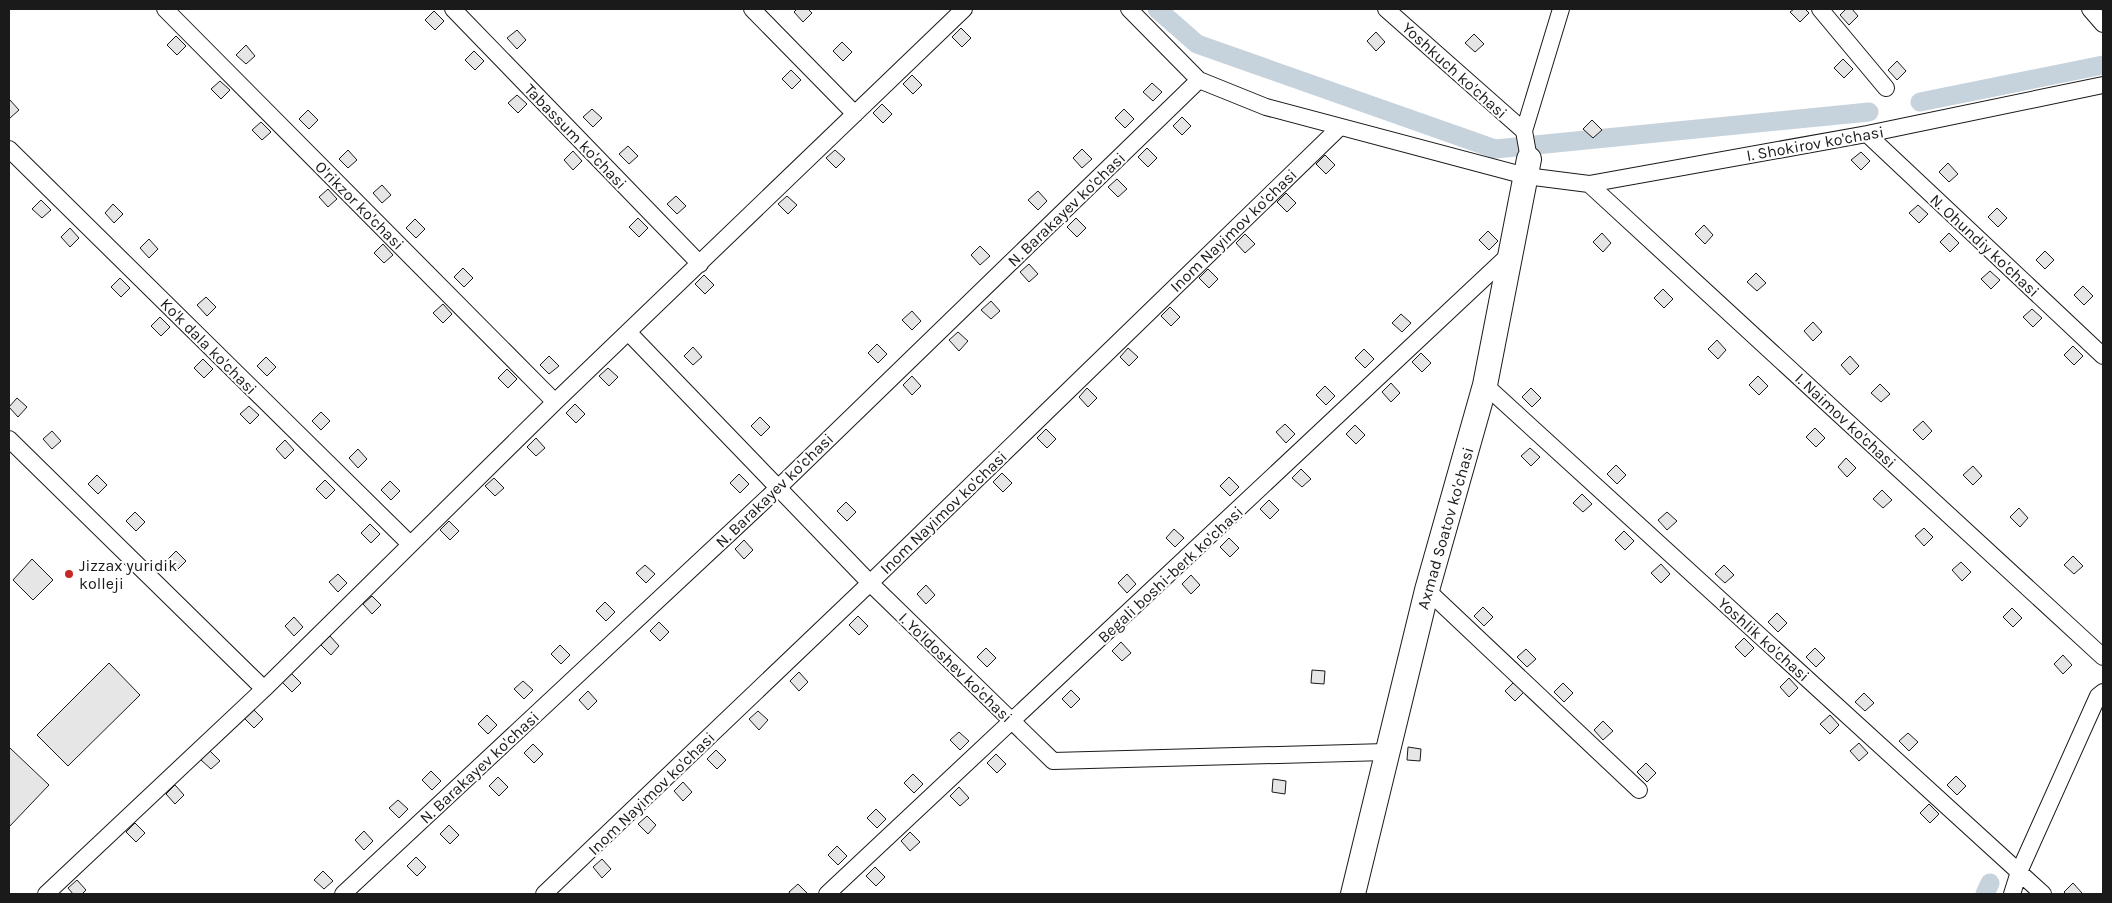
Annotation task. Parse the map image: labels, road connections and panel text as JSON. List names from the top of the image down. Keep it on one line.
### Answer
{"streets":{"street":["Yoshkuch ko'chasi","Tabassum ko'chasi","I. Shokirov ko'chasi","O'rikzor ko'chasi","N. Barakayev ko'chasi","Inom Nayimov ko'chasi","N. Ohundiy ko'chasi","Ko'k dala ko'chasi","I. Naimov ko'chasi","Axmad Soatov ko'chasi","Begali boshi-berk ko'chasi","Yoshlik ko'chasi","I. Yo'ldoshev ko'chasi"]},"crossings":[["Yoshkuch ko'chasi","I. Shokirov ko'chasi"],["Yoshkuch ko'chasi","Axmad Soatov ko'chasi"],["I. Shokirov ko'chasi","N. Barakayev ko'chasi"],["I. Shokirov ko'chasi","Inom Nayimov ko'chasi"],["I. Shokirov ko'chasi","N. Ohundiy ko'chasi"],["I. Shokirov ko'chasi","I. Naimov ko'chasi"],["I. Shokirov ko'chasi","Axmad Soatov ko'chasi"],["N. Barakayev ko'chasi","I. Yo'ldoshev ko'chasi"],["Inom Nayimov ko'chasi","I. Yo'ldoshev ko'chasi"],["Axmad Soatov ko'chasi","Begali boshi-berk ko'chasi"],["Axmad Soatov ko'chasi","Yoshlik ko'chasi"],["Axmad Soatov ko'chasi","I. Yo'ldoshev ko'chasi"],["Begali boshi-berk ko'chasi","I. Yo'ldoshev ko'chasi"]],"places":["Jizzax yuridik kolleji"]}
